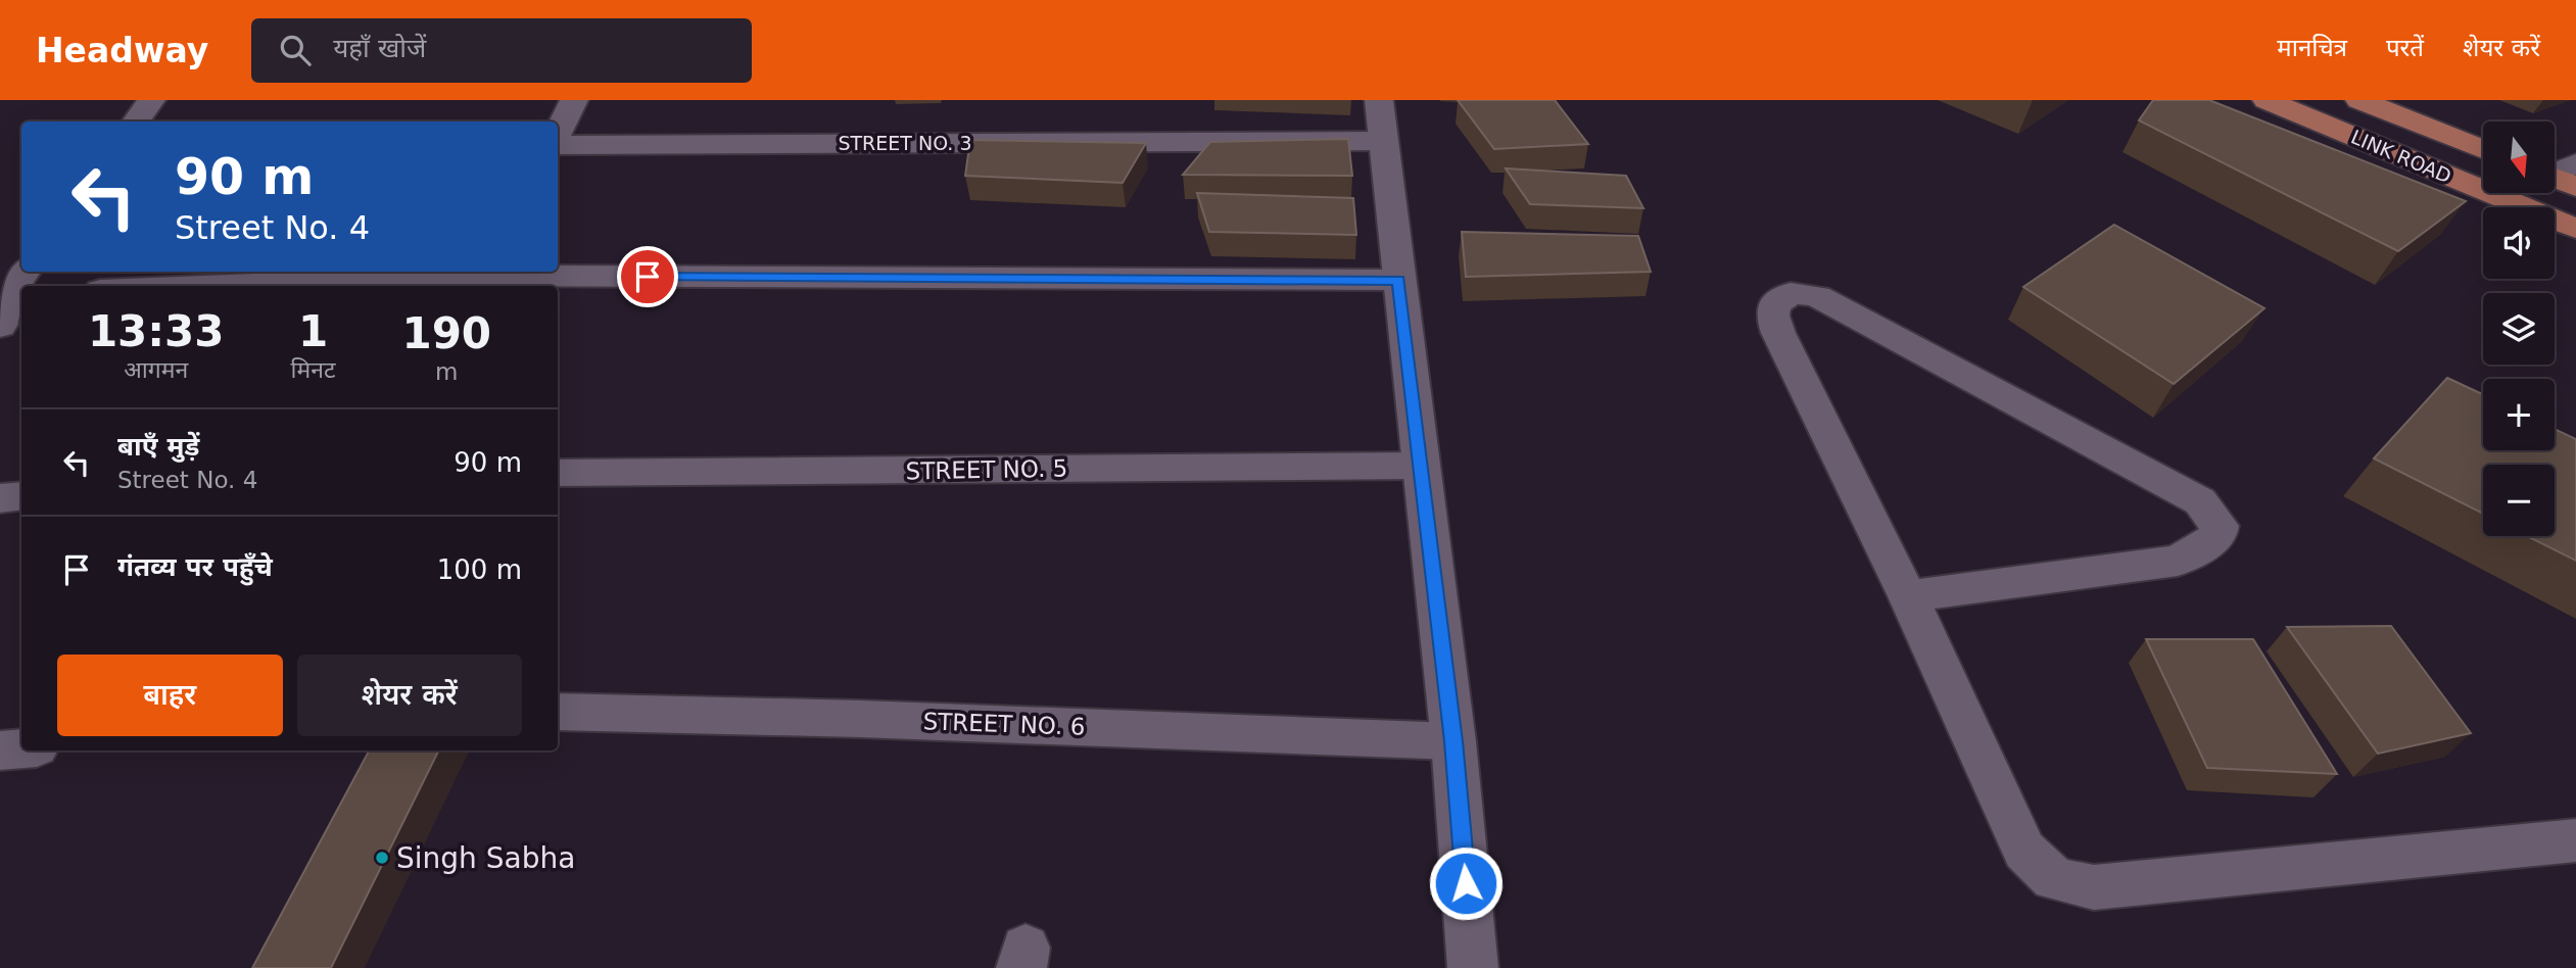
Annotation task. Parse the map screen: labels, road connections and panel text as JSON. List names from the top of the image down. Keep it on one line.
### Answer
{"streets":{"main road":["LINK ROAD"],"street":["STREET NO. 3","STREET NO. 5","STREET NO. 6"]},"places":["Singh Sabha"],"north":"bottom","page":{"header":"Headway","search":"यहाँ खोजें","nav":["मानचित्र","परतें","शेयर करें"],"map_buttons":["+","−"],"turn":["90 m","Street No. 4"],"eta":["13:33","आगमन","1","मिनट","190","m"],"list":[{"name":"बाएँ मुड़ें","note":"Street No. 4","value":"90 m"},{"name":"गंतव्य पर पहुँचे","value":"100 m"}],"buttons":["बाहर","शेयर करें"]}}
